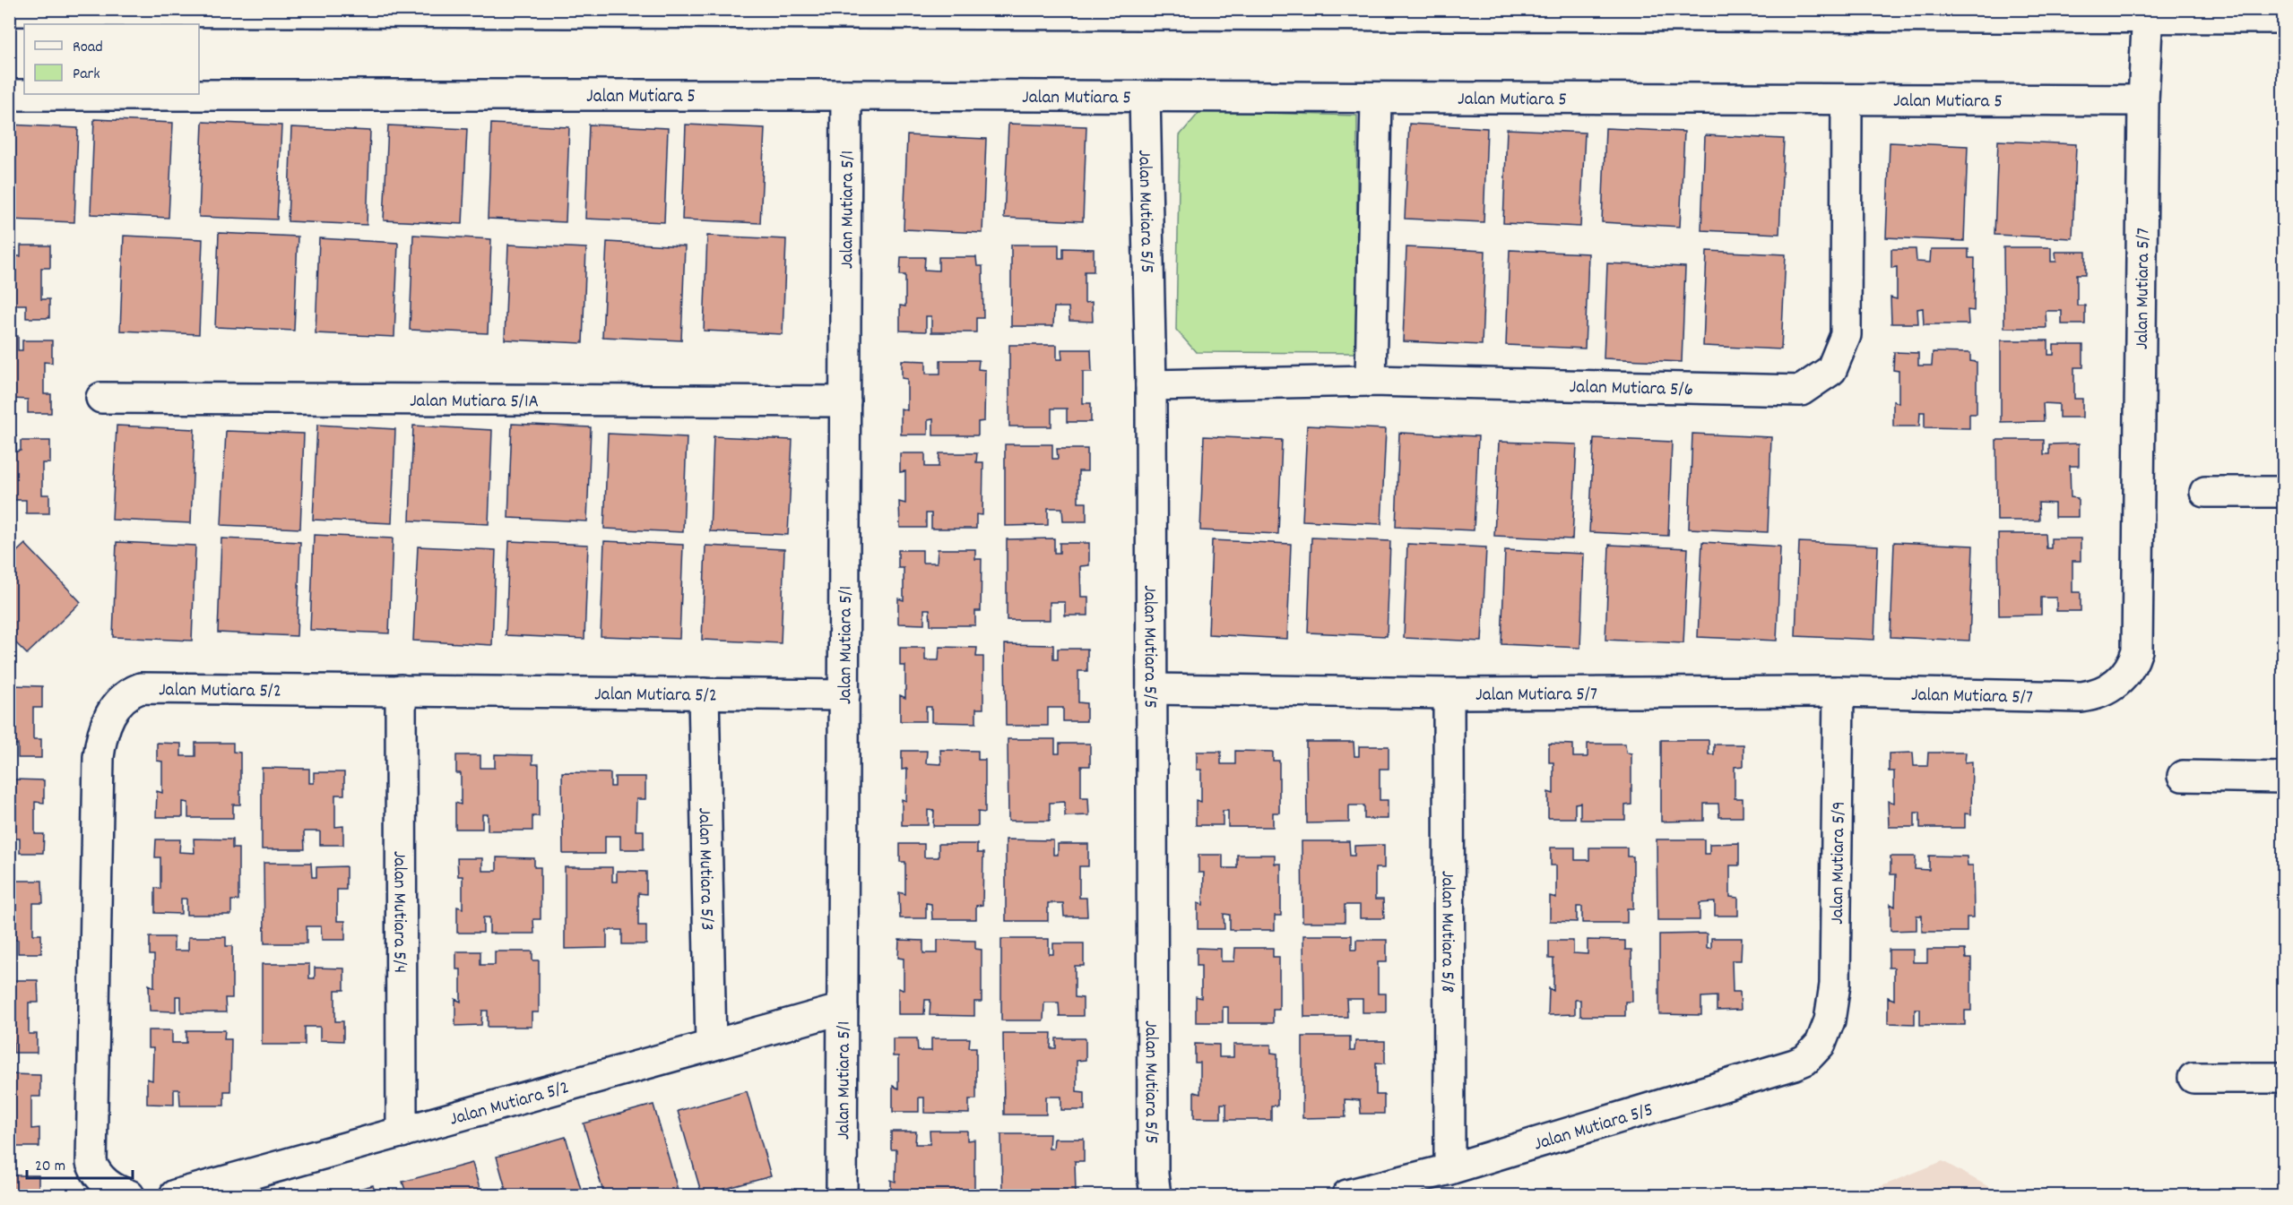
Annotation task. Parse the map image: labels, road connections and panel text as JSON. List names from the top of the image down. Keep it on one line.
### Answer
{"streets":{"street":["Jalan Mutiara 5","Jalan Mutiara 5/1","Jalan Mutiara 5/5","Jalan Mutiara 5/7","Jalan Mutiara 5/6","Jalan Mutiara 5/1A","Jalan Mutiara 5/2","Jalan Mutiara 5/9","Jalan Mutiara 5/3","Jalan Mutiara 5/4","Jalan Mutiara 5/8"]},"crossings":[["Jalan Mutiara 5","Jalan Mutiara 5/1"],["Jalan Mutiara 5","Jalan Mutiara 5/5"],["Jalan Mutiara 5","Jalan Mutiara 5/7"],["Jalan Mutiara 5","Jalan Mutiara 5/6"],["Jalan Mutiara 5/1","Jalan Mutiara 5/1A"],["Jalan Mutiara 5/1","Jalan Mutiara 5/2"],["Jalan Mutiara 5/5","Jalan Mutiara 5/7"],["Jalan Mutiara 5/5","Jalan Mutiara 5/6"],["Jalan Mutiara 5/5","Jalan Mutiara 5/9"],["Jalan Mutiara 5/5","Jalan Mutiara 5/8"],["Jalan Mutiara 5/7","Jalan Mutiara 5/9"],["Jalan Mutiara 5/7","Jalan Mutiara 5/8"],["Jalan Mutiara 5/2","Jalan Mutiara 5/3"],["Jalan Mutiara 5/2","Jalan Mutiara 5/4"]],"legend":["Road","Park"],"scale_bar":"20 m"}
